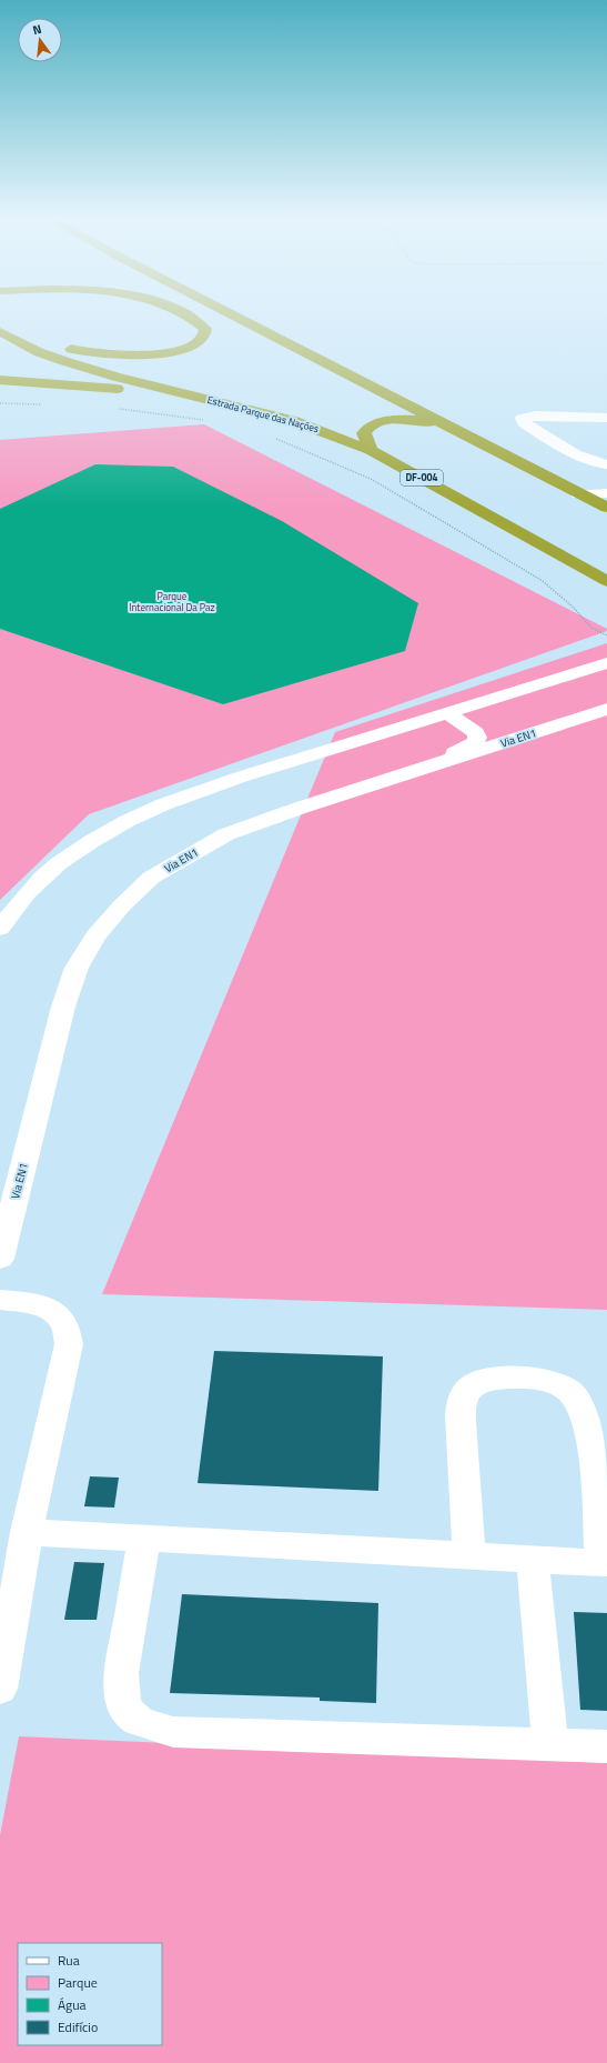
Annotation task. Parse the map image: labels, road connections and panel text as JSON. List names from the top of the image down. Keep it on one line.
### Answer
{"streets":{"highway":["Estrada Parque das Nações","DF-004"],"street":["Via EN1"]},"parks":["Parque Internacional Da Paz"],"legend":["Rua","Parque","Água","Edifício"],"north":"top"}
